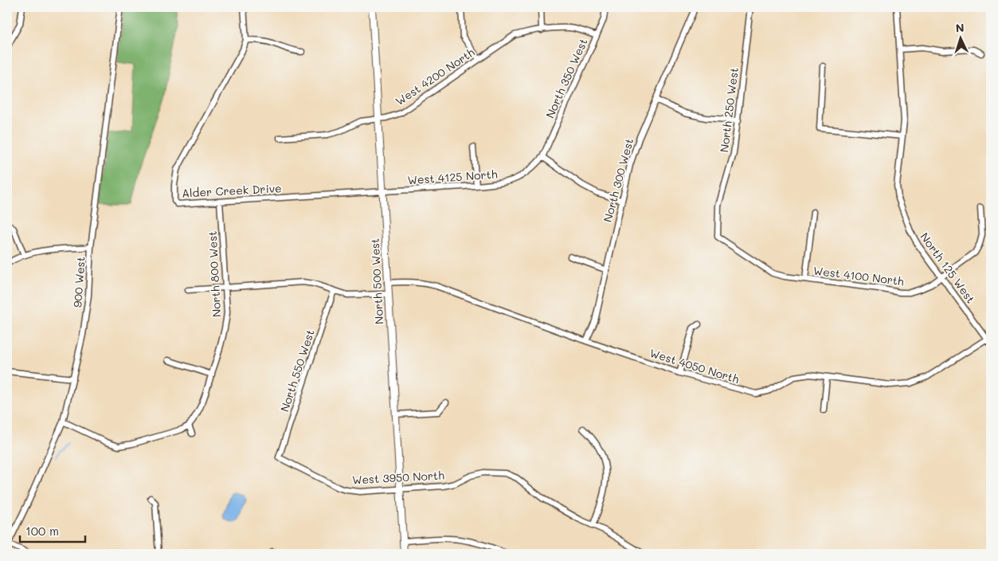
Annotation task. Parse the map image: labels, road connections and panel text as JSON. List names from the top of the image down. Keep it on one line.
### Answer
{"streets":{"street":["West 4200 North","North 350 West","North 250 West","West 4125 North","North 300 West","Alder Creek Drive","North 125 West","North 800 West","West 4100 North","North 500 West","900 West","West 4050 North","North 550 West","West 3950 North"]},"crossings":[["West 4200 North","North 350 West"],["West 4200 North","North 500 West"],["North 350 West","West 4125 North"],["North 250 West","West 4100 North"],["West 4125 North","Alder Creek Drive"],["West 4125 North","North 500 West"],["North 300 West","West 4050 North"],["Alder Creek Drive","North 800 West"],["Alder Creek Drive","North 500 West"],["North 125 West","West 4100 North"],["North 125 West","West 4050 North"],["North 500 West","West 4050 North"],["North 500 West","West 3950 North"],["North 550 West","West 3950 North"]],"scale_bar":"100 m","north":"top"}
